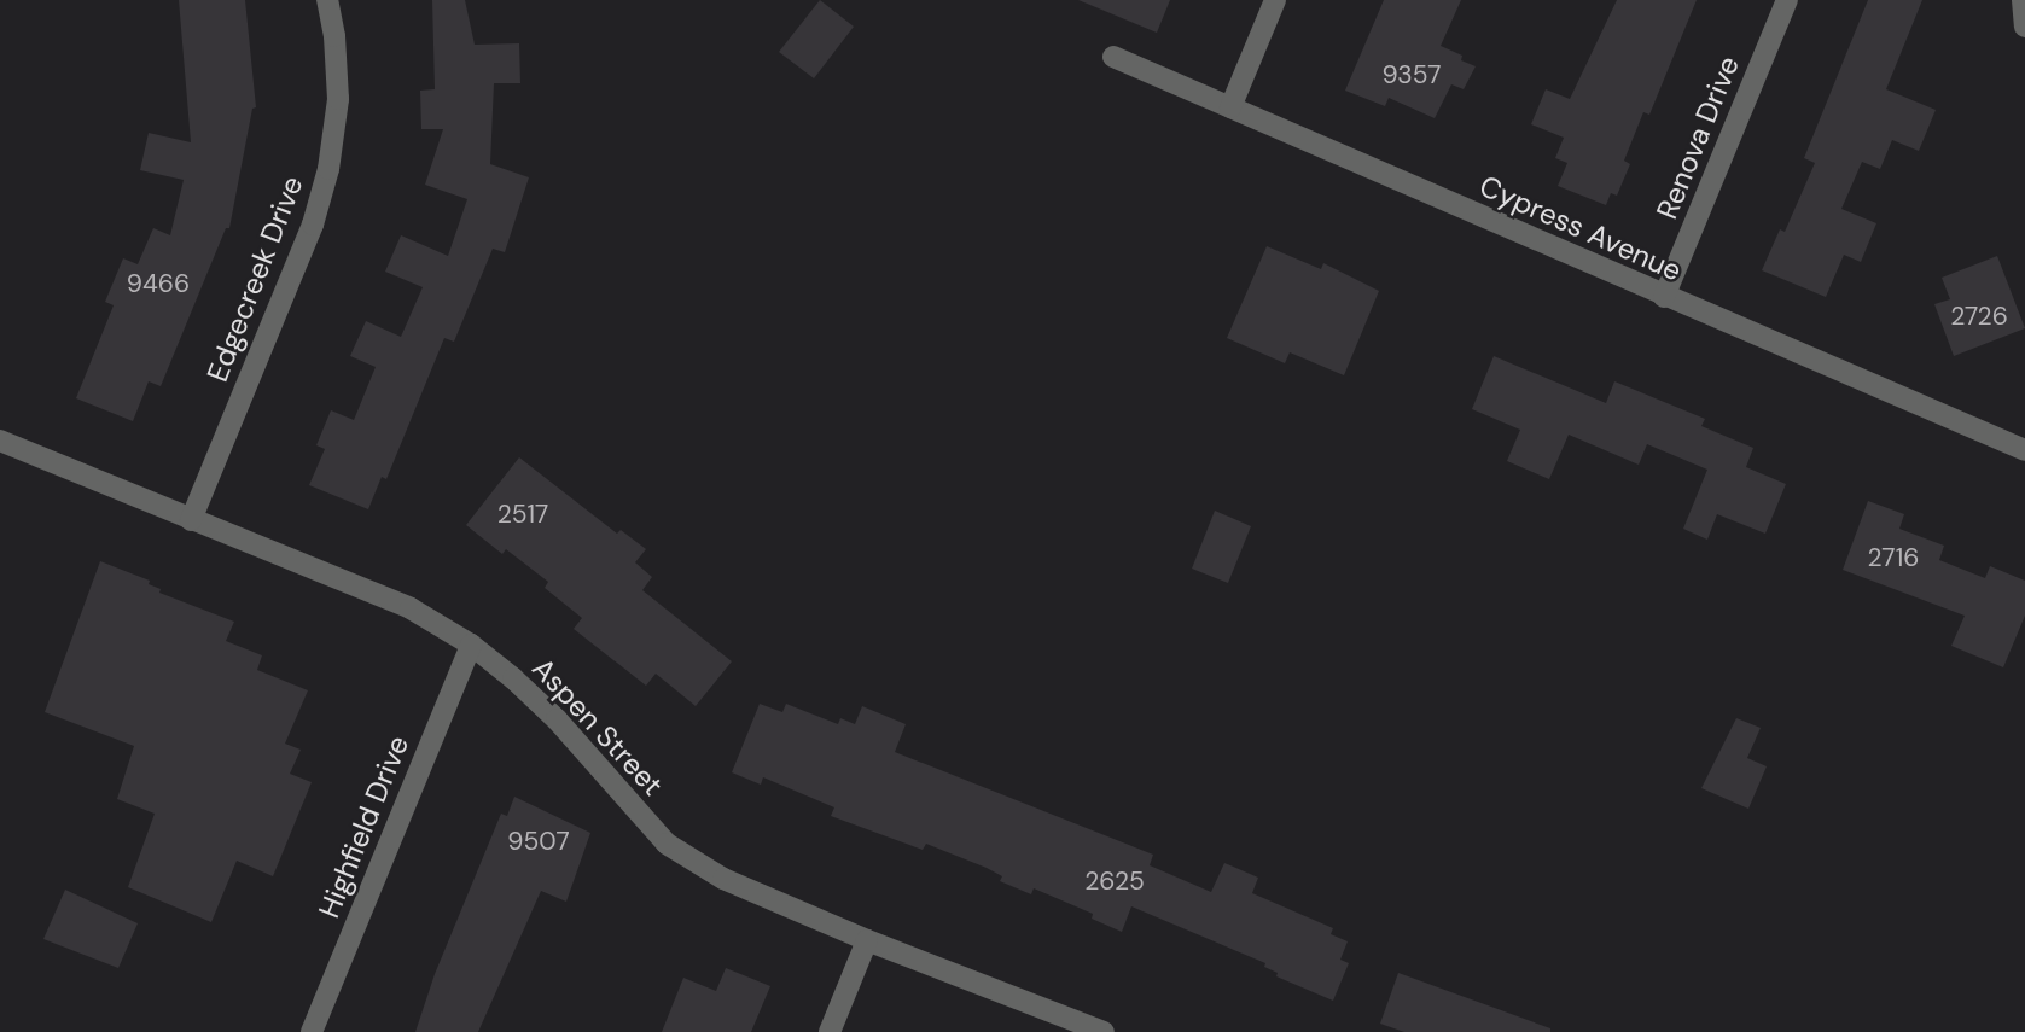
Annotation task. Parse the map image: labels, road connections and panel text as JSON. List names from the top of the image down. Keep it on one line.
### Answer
{"streets":{"street":["Renova Drive","Cypress Avenue","Edgecreek Drive","Aspen Street","Highfield Drive"]},"crossings":[["Renova Drive","Cypress Avenue"],["Edgecreek Drive","Aspen Street"],["Aspen Street","Highfield Drive"]],"house_numbers":["9357","9466","2726","2517","2716","9507","2625"]}
